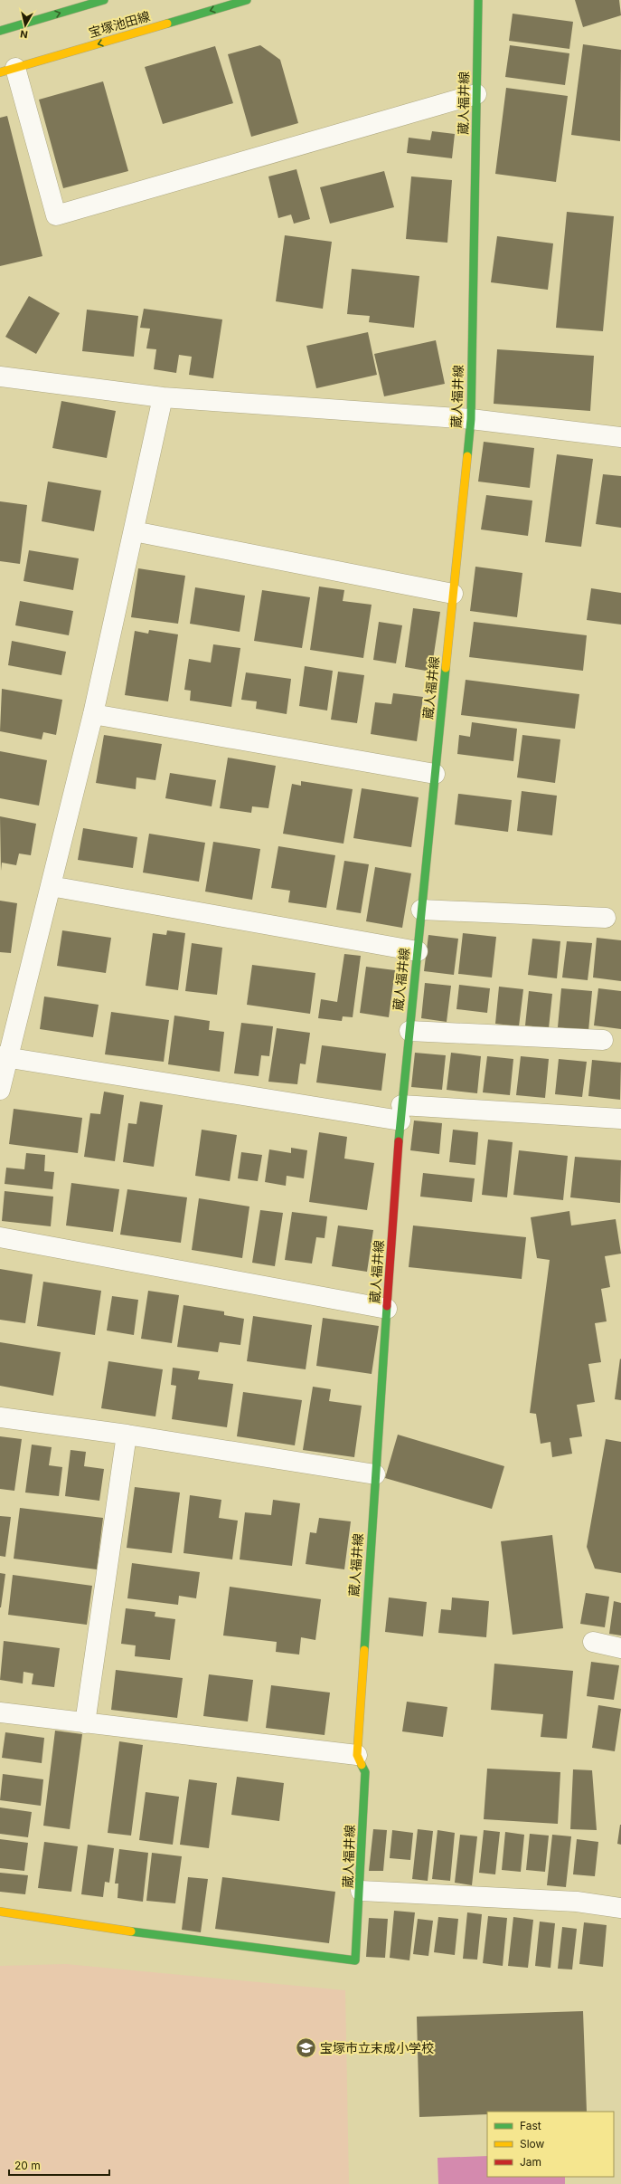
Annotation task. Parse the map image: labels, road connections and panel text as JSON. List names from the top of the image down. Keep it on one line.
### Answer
{"streets":{"street":["宝塚池田線","蔵人福井線"]},"places":{"school or university":["宝塚市立末成小学校"]},"legend":["Fast","Slow","Jam"],"scale_bar":"20 m","north":"bottom"}
